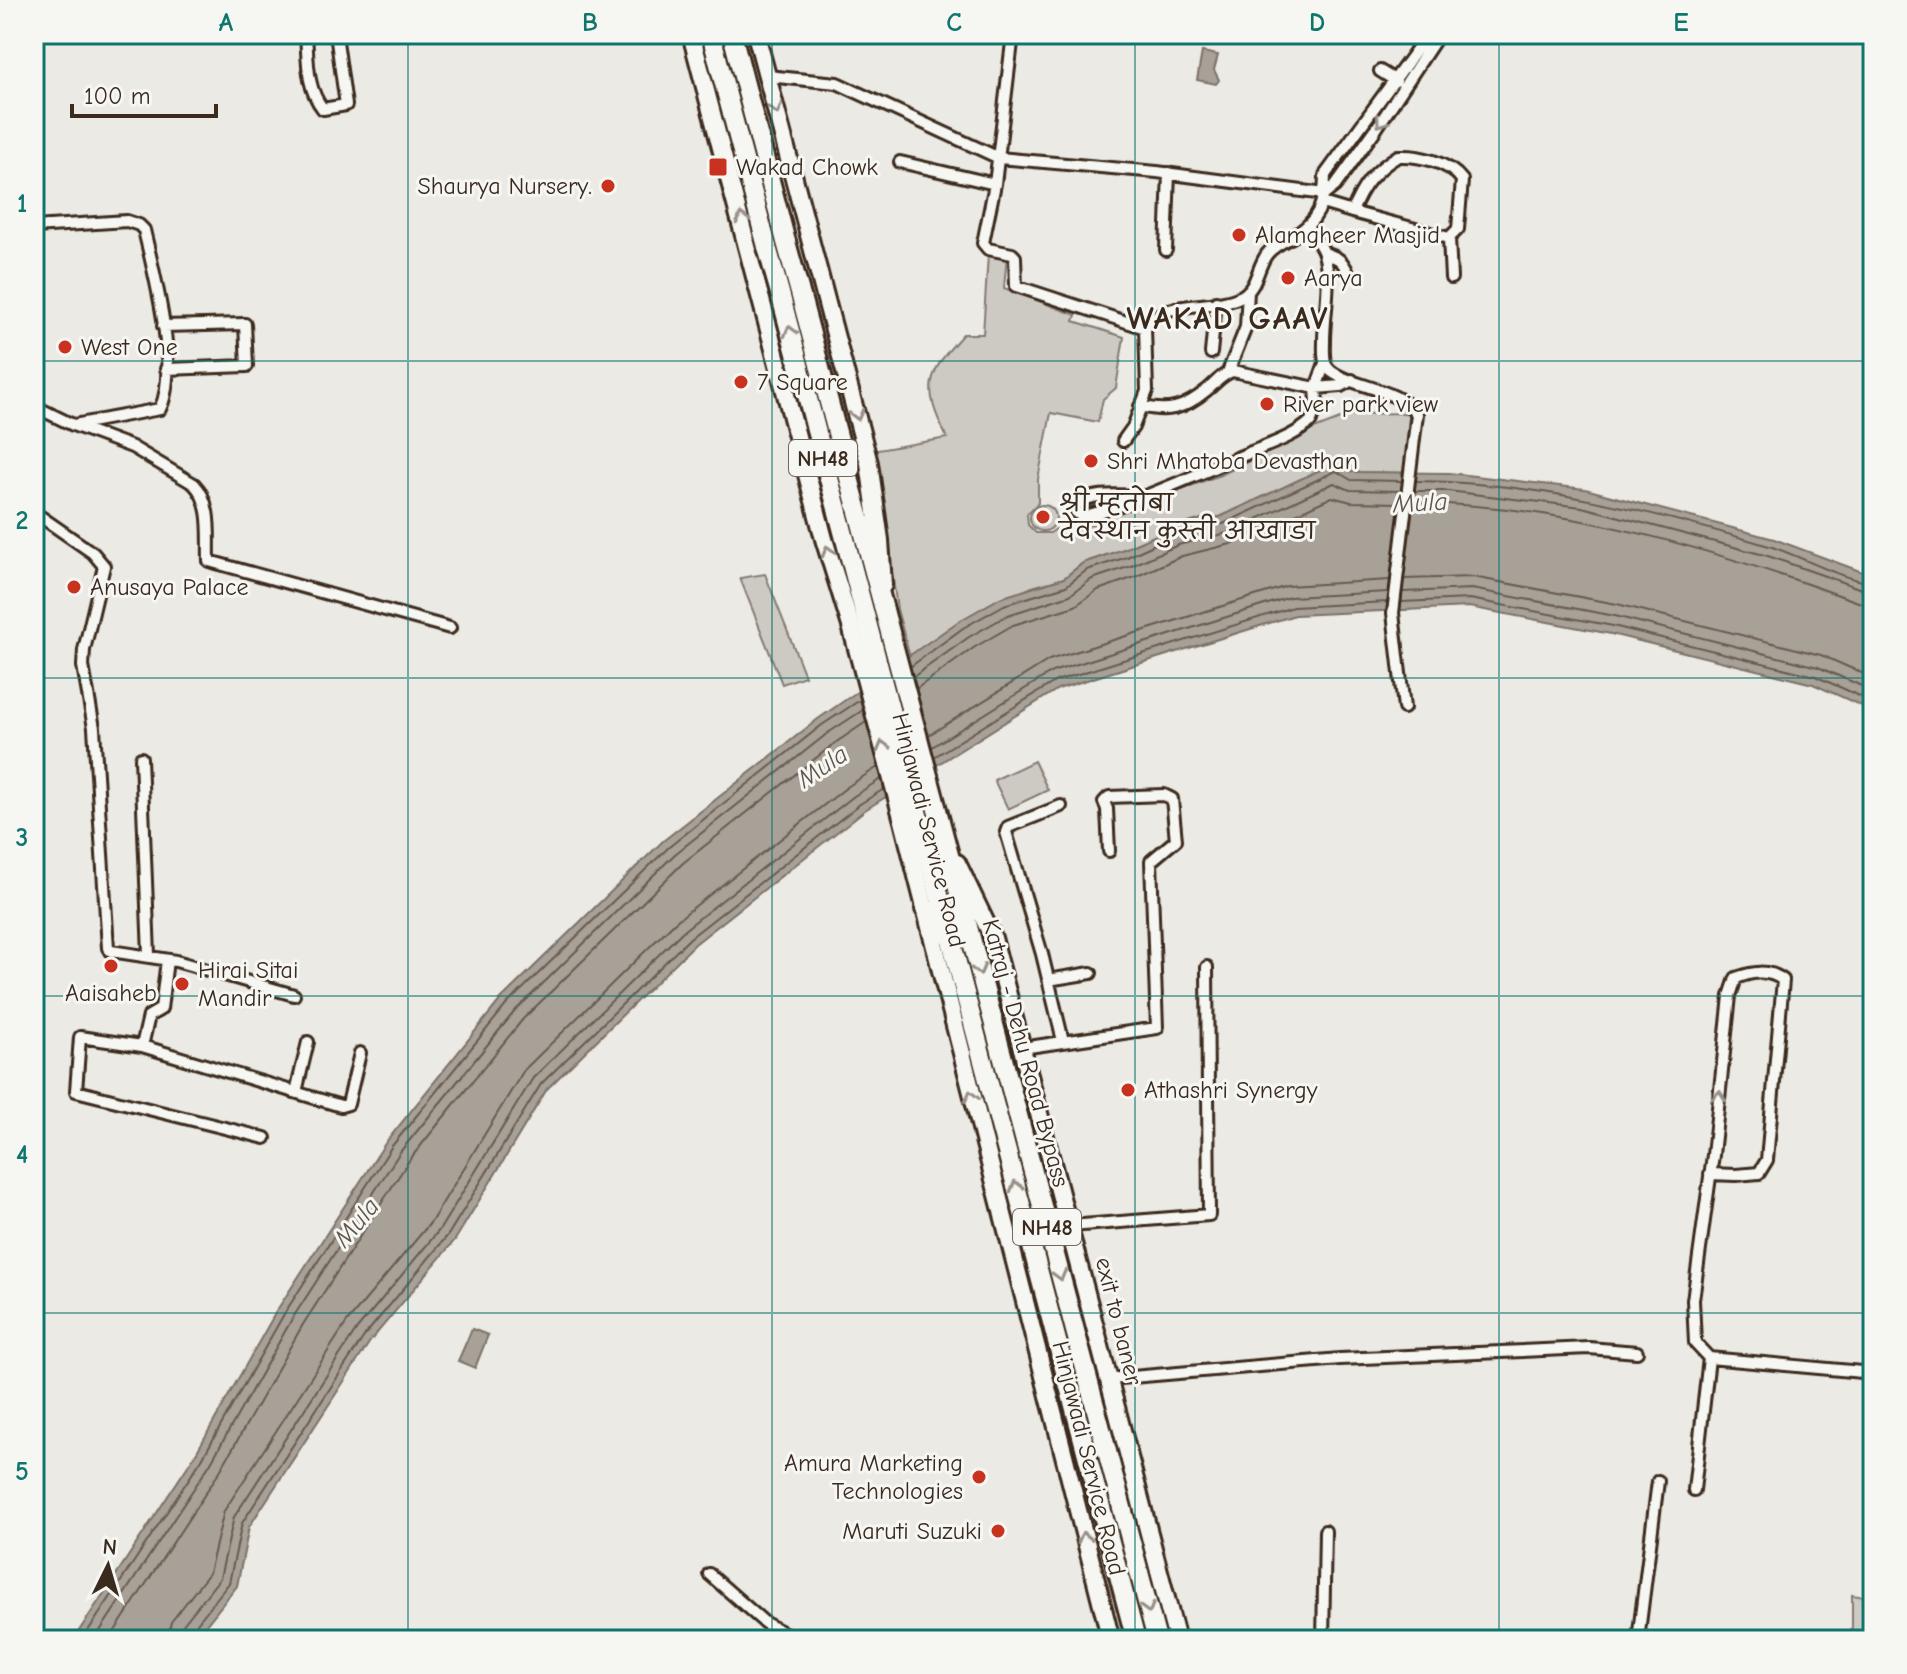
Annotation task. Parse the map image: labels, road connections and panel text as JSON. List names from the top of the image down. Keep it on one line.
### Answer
{"streets":{"highway":["NH48","Katraj - Dehu Road Bypass"],"main road":["Hinjawadi Service Road","exit to baner"]},"crossings":[["NH48","Katraj - Dehu Road Bypass"],["Hinjawadi Service Road","Katraj - Dehu Road Bypass"],["Katraj - Dehu Road Bypass","exit to baner"]],"one_way":["Hinjawadi Service Road"],"districts":["WAKAD GAAV"],"water":["Mula"],"places":{"transit":["Wakad Chowk"],"other":["Shaurya Nursery.","Alamgheer Masjid","Aarya","West One","7 Square","River park view","Shri Mhatoba Devasthan","श्री म्हतोबा देवस्थान कुस्ती आखाडा","Anusaya Palace","Aaisaheb","Hirai Sitai Mandir","Athashri Synergy","Amura Marketing Technologies","Maruti Suzuki"]},"scale_bar":"100 m","north":"top","grid":{"columns":["A","B","C","D","E"],"rows":["1","2","3","4","5"]}}
